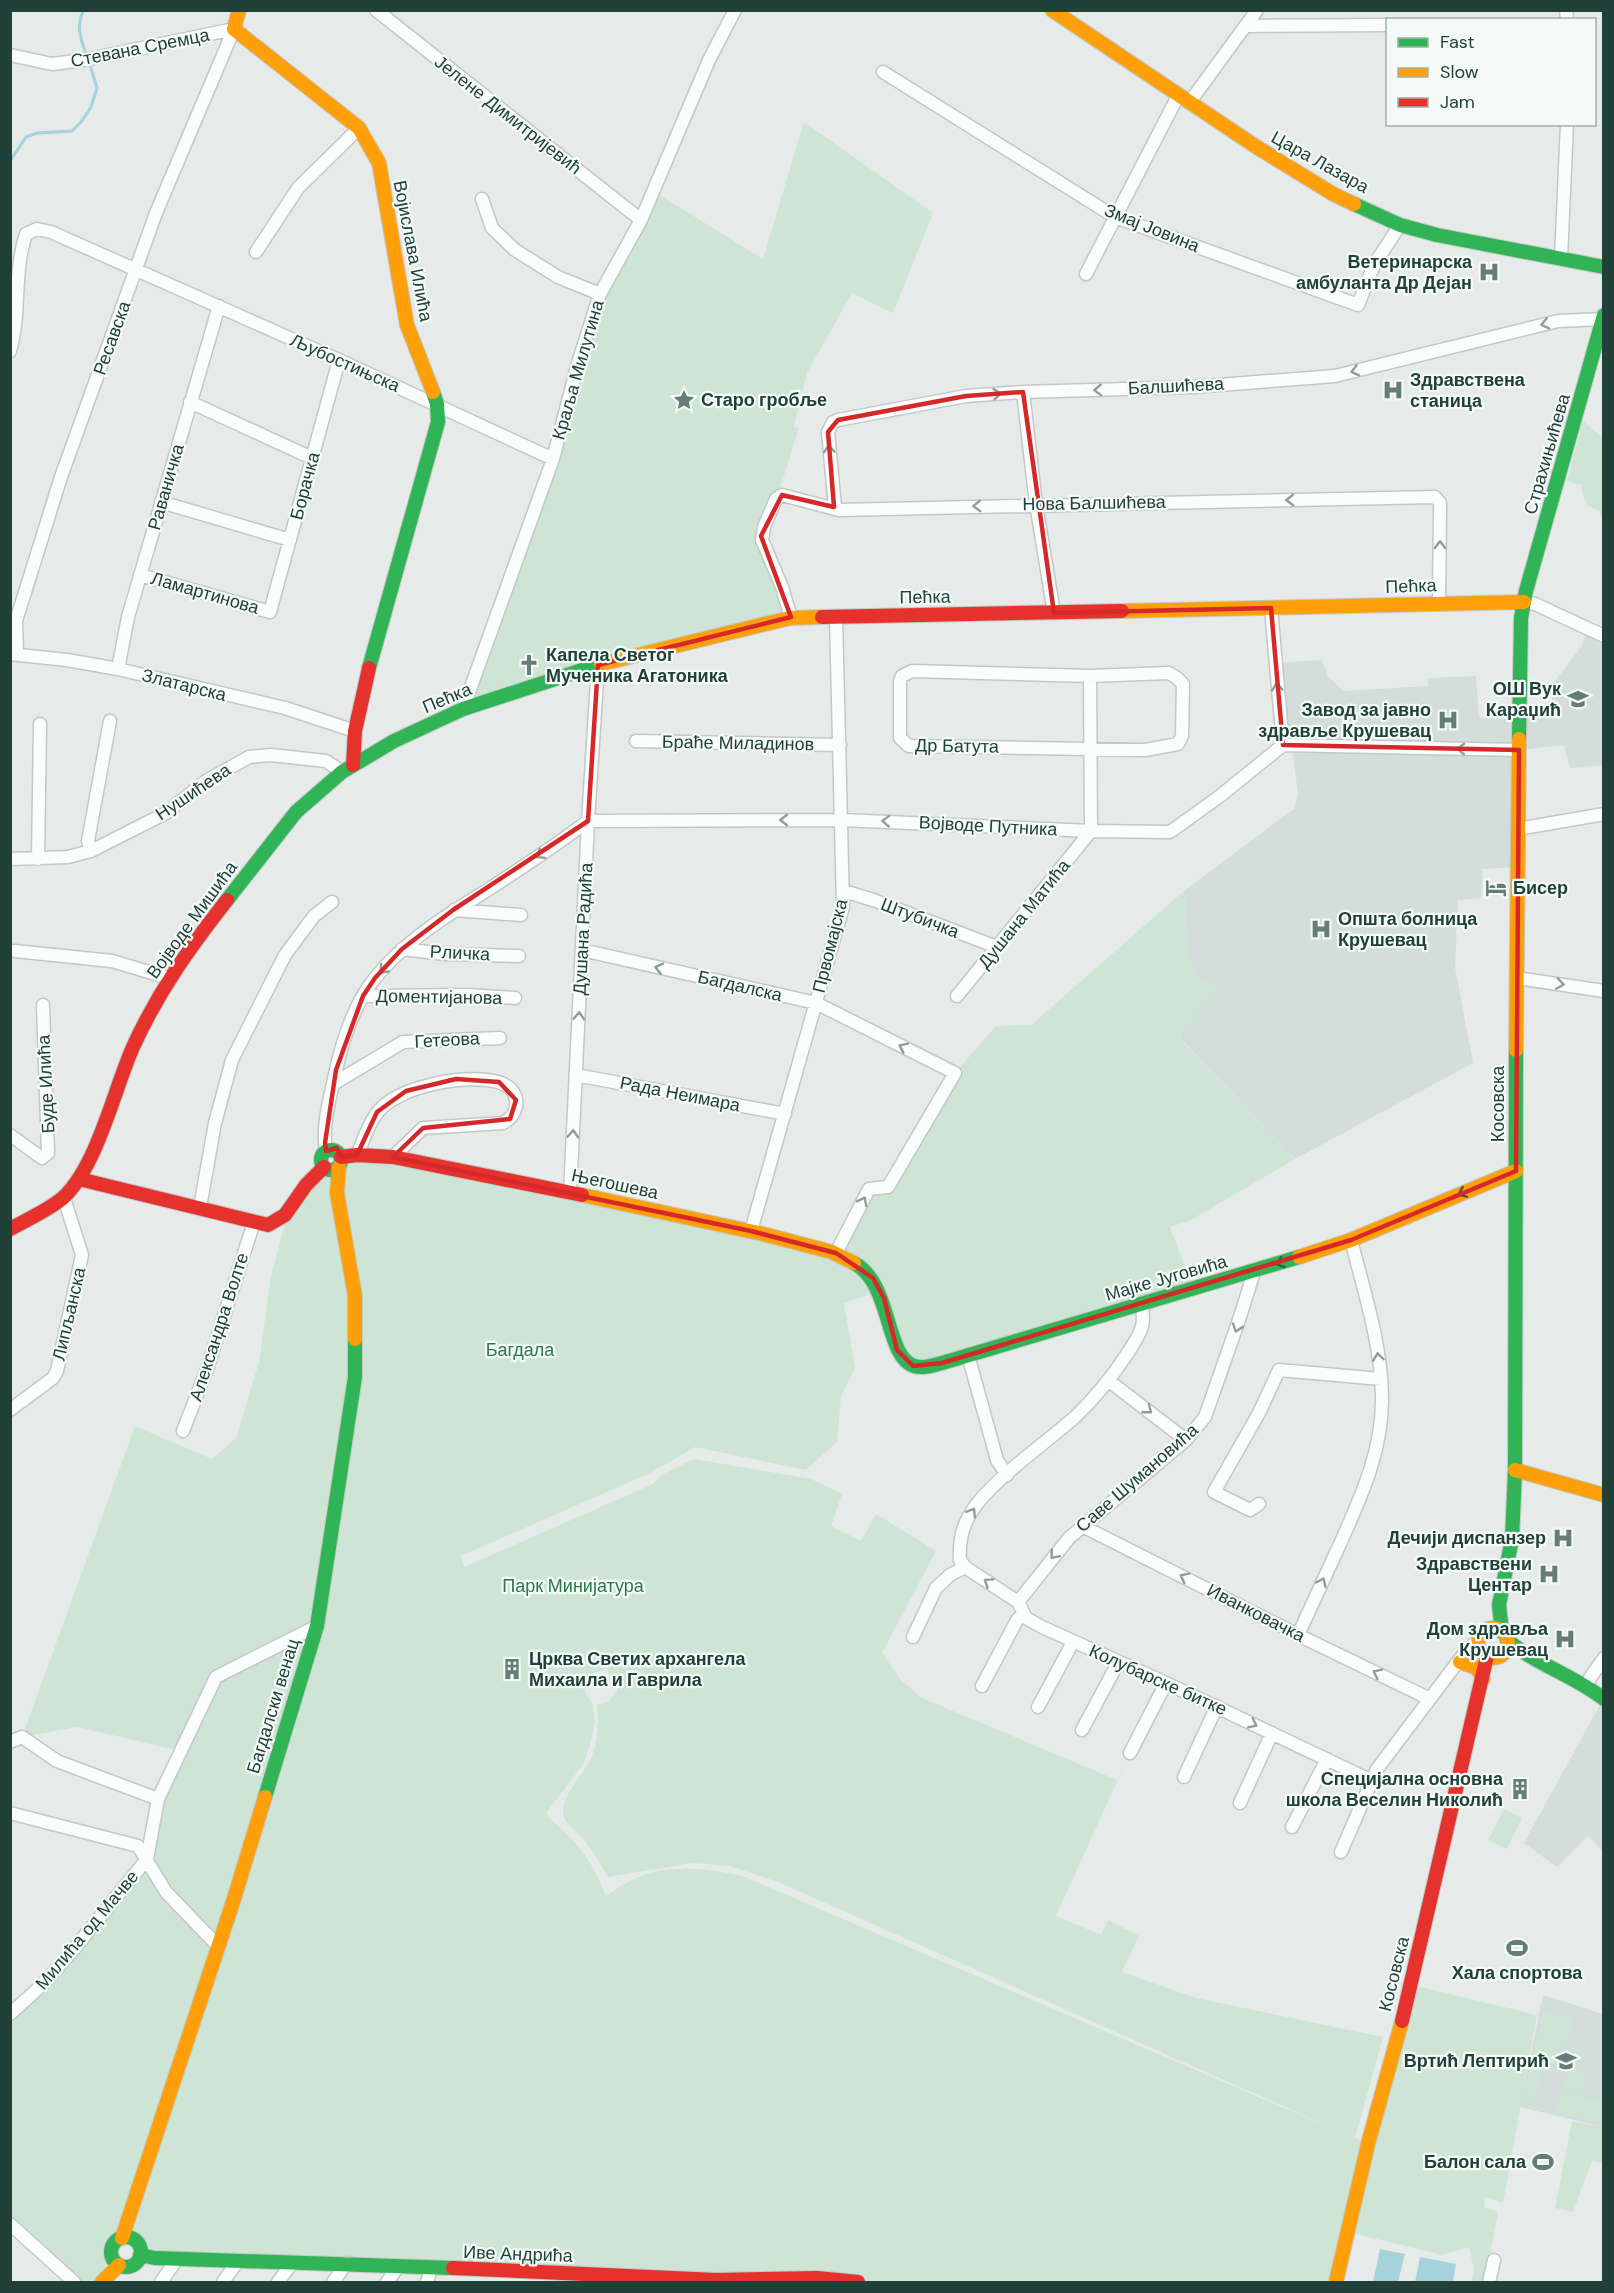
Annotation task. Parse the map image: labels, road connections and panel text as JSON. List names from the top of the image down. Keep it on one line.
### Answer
{"streets":{"street":["Стевана Сремца","Јелене Димитријевић","Цара Лазара","Змај Јовина","Војислава Илића","Ресавска","Љубостињска","Краља Милутина","Балшићева","Страхињићева","Борачка","Раваничка","Нова Балшићева","Пећка","Ламартинова","Златарска","Браће Миладинов","Др Батута","Нушићева","Војводе Путника","Душана Матића","Штубичка","Војводе Мишића","Душана Радића","Првомајска","Рличка","Багдалска","Доментијанова","Гетеова","Буде Илића","Рада Неимара","Косовска","Његошева","Мајке Југовића","Липљанска","Александра Волте","Саве Шумановића","Иванковачка","Колубарске битке","Багдалски венац","Милића од Мачве","Иве Андрића"]},"crossings":[["Стевана Сремца","Војислава Илића"],["Стевана Сремца","Ресавска"],["Јелене Димитријевић","Краља Милутина"],["Цара Лазара","Змај Јовина"],["Војислава Илића","Ресавска"],["Војислава Илића","Љубостињска"],["Војислава Илића","Пећка"],["Војислава Илића","Златарска"],["Војислава Илића","Нушићева"],["Војислава Илића","Војводе Мишића"],["Ресавска","Љубостињска"],["Ресавска","Златарска"],["Љубостињска","Краља Милутина"],["Љубостињска","Борачка"],["Љубостињска","Раваничка"],["Краља Милутина","Пећка"],["Балшићева","Страхињићева"],["Балшићева","Нова Балшићева"],["Страхињићева","Пећка"],["Страхињићева","Косовска"],["Борачка","Ламартинова"],["Раваничка","Ламартинова"],["Раваничка","Златарска"],["Нова Балшићева","Пећка"],["Пећка","Нушићева"],["Пећка","Војводе Мишића"],["Пећка","Душана Радића"],["Пећка","Првомајска"],["Пећка","Косовска"],["Браће Миладинов","Првомајска"],["Нушићева","Војводе Мишића"],["Војводе Путника","Душана Матића"],["Војводе Путника","Душана Радића"],["Војводе Путника","Првомајска"],["Душана Матића","Штубичка"],["Штубичка","Првомајска"],["Војводе Мишића","Липљанска"],["Душана Радића","Багдалска"],["Душана Радића","Рада Неимара"],["Душана Радића","Његошева"],["Првомајска","Багдалска"],["Првомајска","Рада Неимара"],["Првомајска","Његошева"],["Багдалска","Његошева"],["Косовска","Мајке Југовића"],["Његошева","Мајке Југовића"],["Његошева","Багдалски венац"],["Мајке Југовића","Саве Шумановића"],["Саве Шумановића","Иванковачка"],["Саве Шумановића","Колубарске битке"],["Багдалски венац","Милића од Мачве"],["Багдалски венац","Иве Андрића"]],"one_way":["Нова Балшићева","Војводе Путника","Душана Радића","Мајке Југовића","Иванковачка"],"parks":["Багдала","Парк Минијатура"],"places":{"hospital":["Ветеринарска амбуланта Др Дејан","Здравствена станица","Завод за јавно здравље Крушевац","Општа болница Крушевац","Дечији диспанзер","Здравствени Центар","Дом здравља Крушевац"],"place":["Старо гробље"],"church":["Капела Светог Мученика Агатоника"],"school or university":["ОШ Вук Караџић","Вртић Лептирић"],"hotel":["Бисер"],"building":["Црква Светих архангела Михаила и Гаврила","Специјална основна школа Веселин Николић"],"sports":["Хала спортова","Балон сала"]},"legend":["Fast","Slow","Jam"]}
